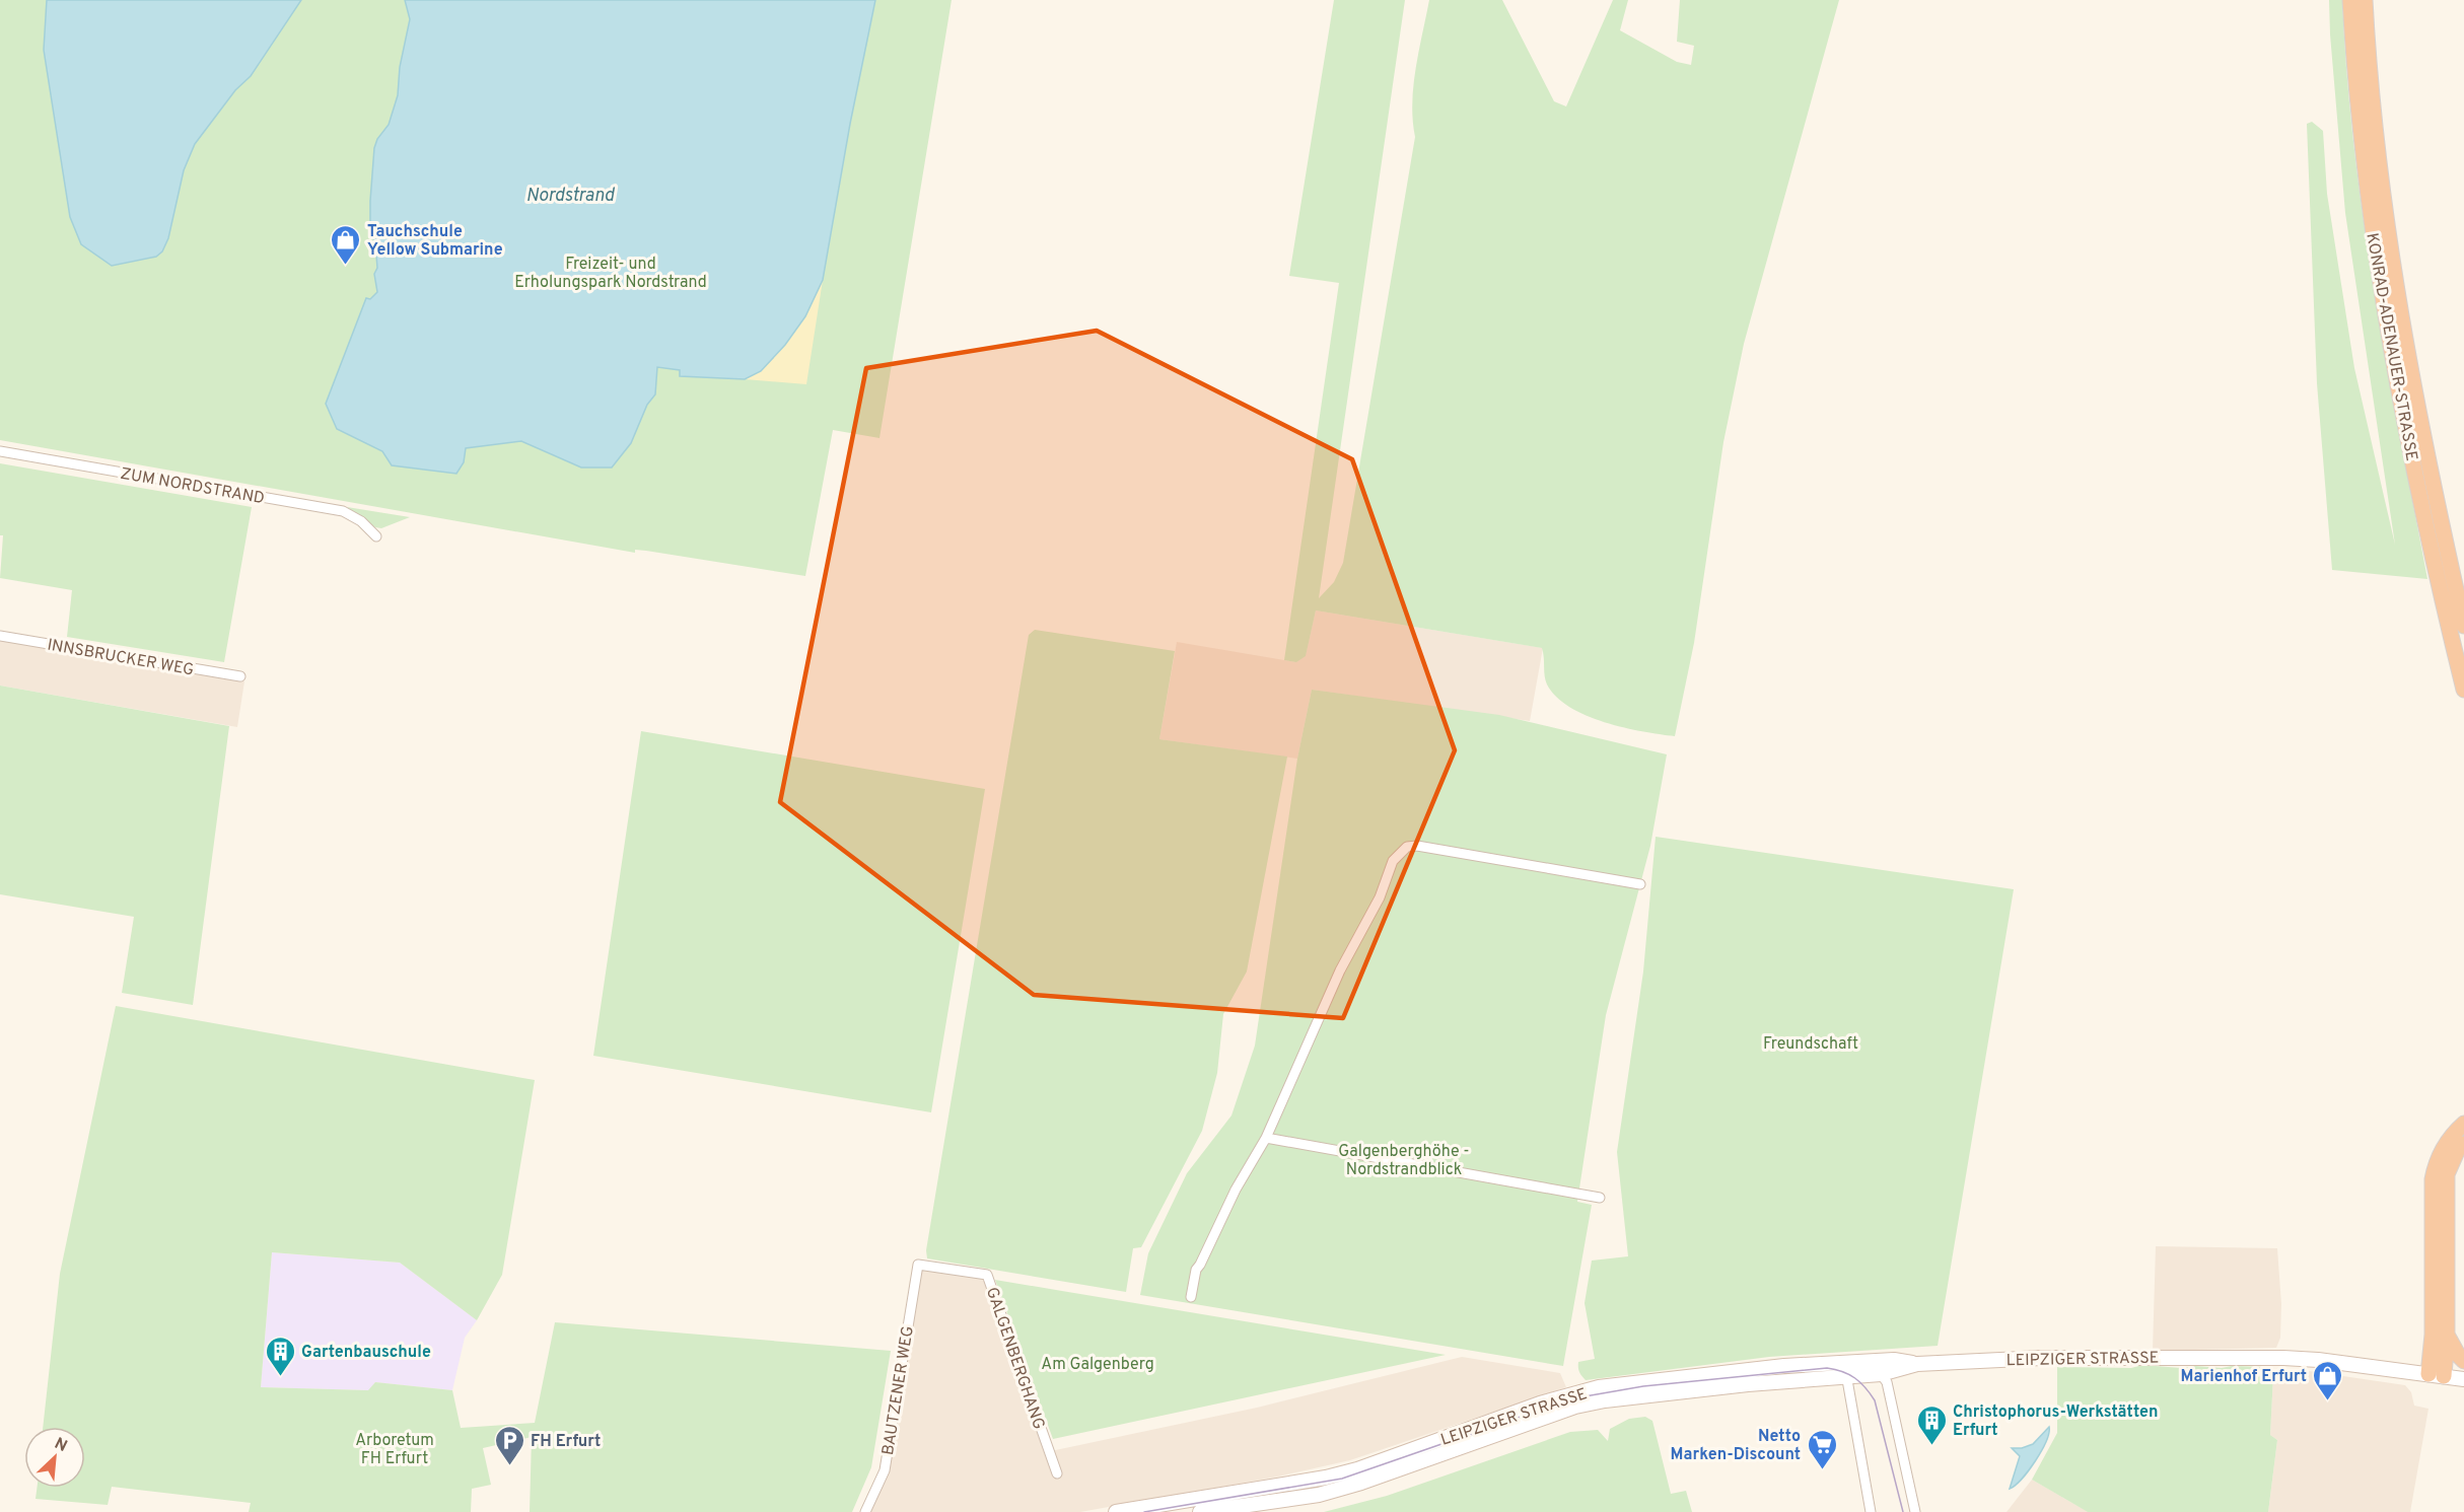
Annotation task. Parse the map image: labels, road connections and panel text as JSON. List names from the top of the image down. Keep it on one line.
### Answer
{"streets":{"highway":["KONRAD-ADENAUER-STRASSE"],"main road":["LEIPZIGER STRASSE"],"street":["ZUM NORDSTRAND","INNSBRUCKER WEG","GALGENBERGHANG","BAUTZENER WEG"]},"crossings":[["GALGENBERGHANG","BAUTZENER WEG"]],"water":["Nordstrand"],"parks":["Freizeit- und Erholungspark Nordstrand","Freundschaft","Galgenberghöhe - Nordstrandblick","Am Galgenberg","Arboretum FH Erfurt"],"places":{"shop":["Tauchschule Yellow Submarine","Marienhof Erfurt"],"building":["Gartenbauschule","Christophorus-Werkstätten Erfurt"],"parking":["FH Erfurt"],"supermarket":["Netto Marken-Discount"]},"north":"top right"}
